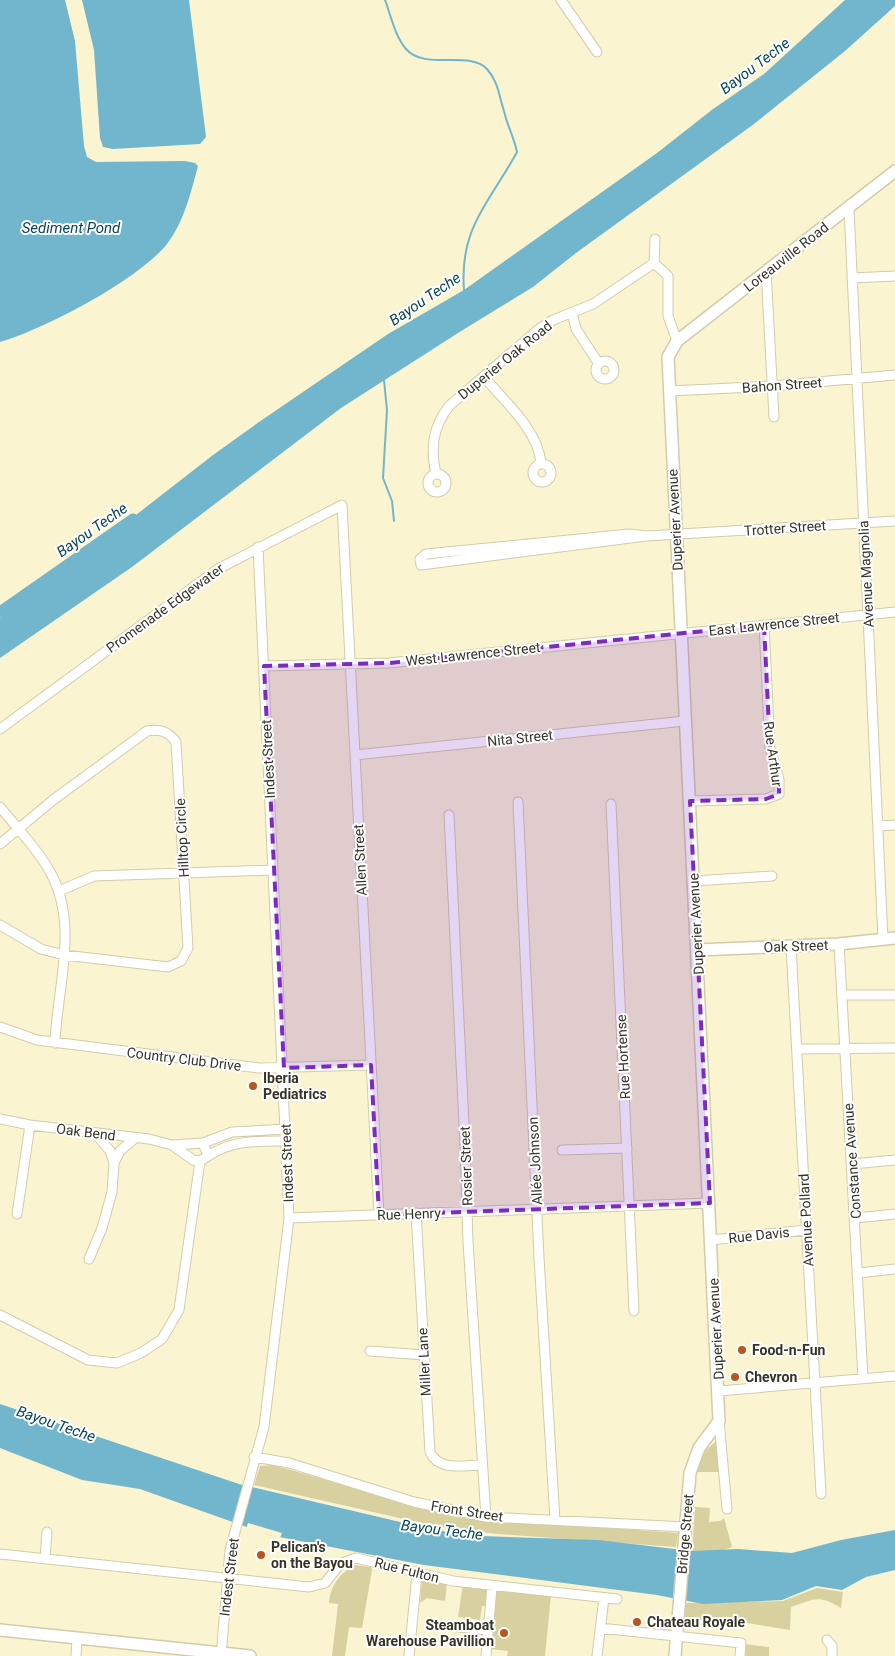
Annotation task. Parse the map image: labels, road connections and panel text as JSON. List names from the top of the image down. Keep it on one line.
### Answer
{"streets":{"main road":["Loreauville Road","Duperier Avenue","Oak Street","Bridge Street"],"street":["Duperier Oak Road","Bahon Street","Trotter Street","Avenue Magnolia","Promenade Edgewater","East Lawrence Street","West Lawrence Street","Nita Street","Rue Arthur","Indest Street","Hilltop Circle","Allen Street","Rue Hortense","Country Club Drive","Oak Bend","Allée Johnson","Constance Avenue","Rosier Street","Rue Henry","Avenue Pollard","Rue Davis","Miller Lane","Front Street","Rue Fulton"]},"crossings":[["Loreauville Road","Duperier Avenue"],["Loreauville Road","Avenue Magnolia"],["Bahon Street","Duperier Avenue"],["Bahon Street","Avenue Magnolia"],["Duperier Avenue","Trotter Street"],["Duperier Avenue","East Lawrence Street"],["Duperier Avenue","West Lawrence Street"],["Duperier Avenue","Nita Street"],["Duperier Avenue","Rue Arthur"],["Duperier Avenue","Oak Street"],["Duperier Avenue","Rue Henry"],["Duperier Avenue","Rue Davis"],["Duperier Avenue","Bridge Street"],["Trotter Street","Avenue Magnolia"],["Avenue Magnolia","East Lawrence Street"],["Avenue Magnolia","Oak Street"],["Promenade Edgewater","Indest Street"],["Promenade Edgewater","Allen Street"],["East Lawrence Street","West Lawrence Street"],["East Lawrence Street","Rue Arthur"],["West Lawrence Street","Indest Street"],["West Lawrence Street","Allen Street"],["Nita Street","Allen Street"],["Indest Street","Country Club Drive"],["Indest Street","Oak Bend"],["Indest Street","Rue Henry"],["Indest Street","Front Street"],["Indest Street","Rue Fulton"],["Allen Street","Country Club Drive"],["Allen Street","Rue Henry"],["Oak Street","Constance Avenue"],["Oak Street","Avenue Pollard"],["Rue Hortense","Rue Henry"],["Allée Johnson","Rue Henry"],["Allée Johnson","Front Street"],["Rosier Street","Rue Henry"],["Rosier Street","Miller Lane"],["Rosier Street","Front Street"],["Rue Henry","Miller Lane"],["Avenue Pollard","Rue Davis"],["Front Street","Bridge Street"]],"water":["Bayou Teche","Sediment Pond"],"places":["Iberia Pediatrics","Food-n-Fun","Chevron","Pelican's on the Bayou","Chateau Royale","Steamboat Warehouse Pavillion"]}
